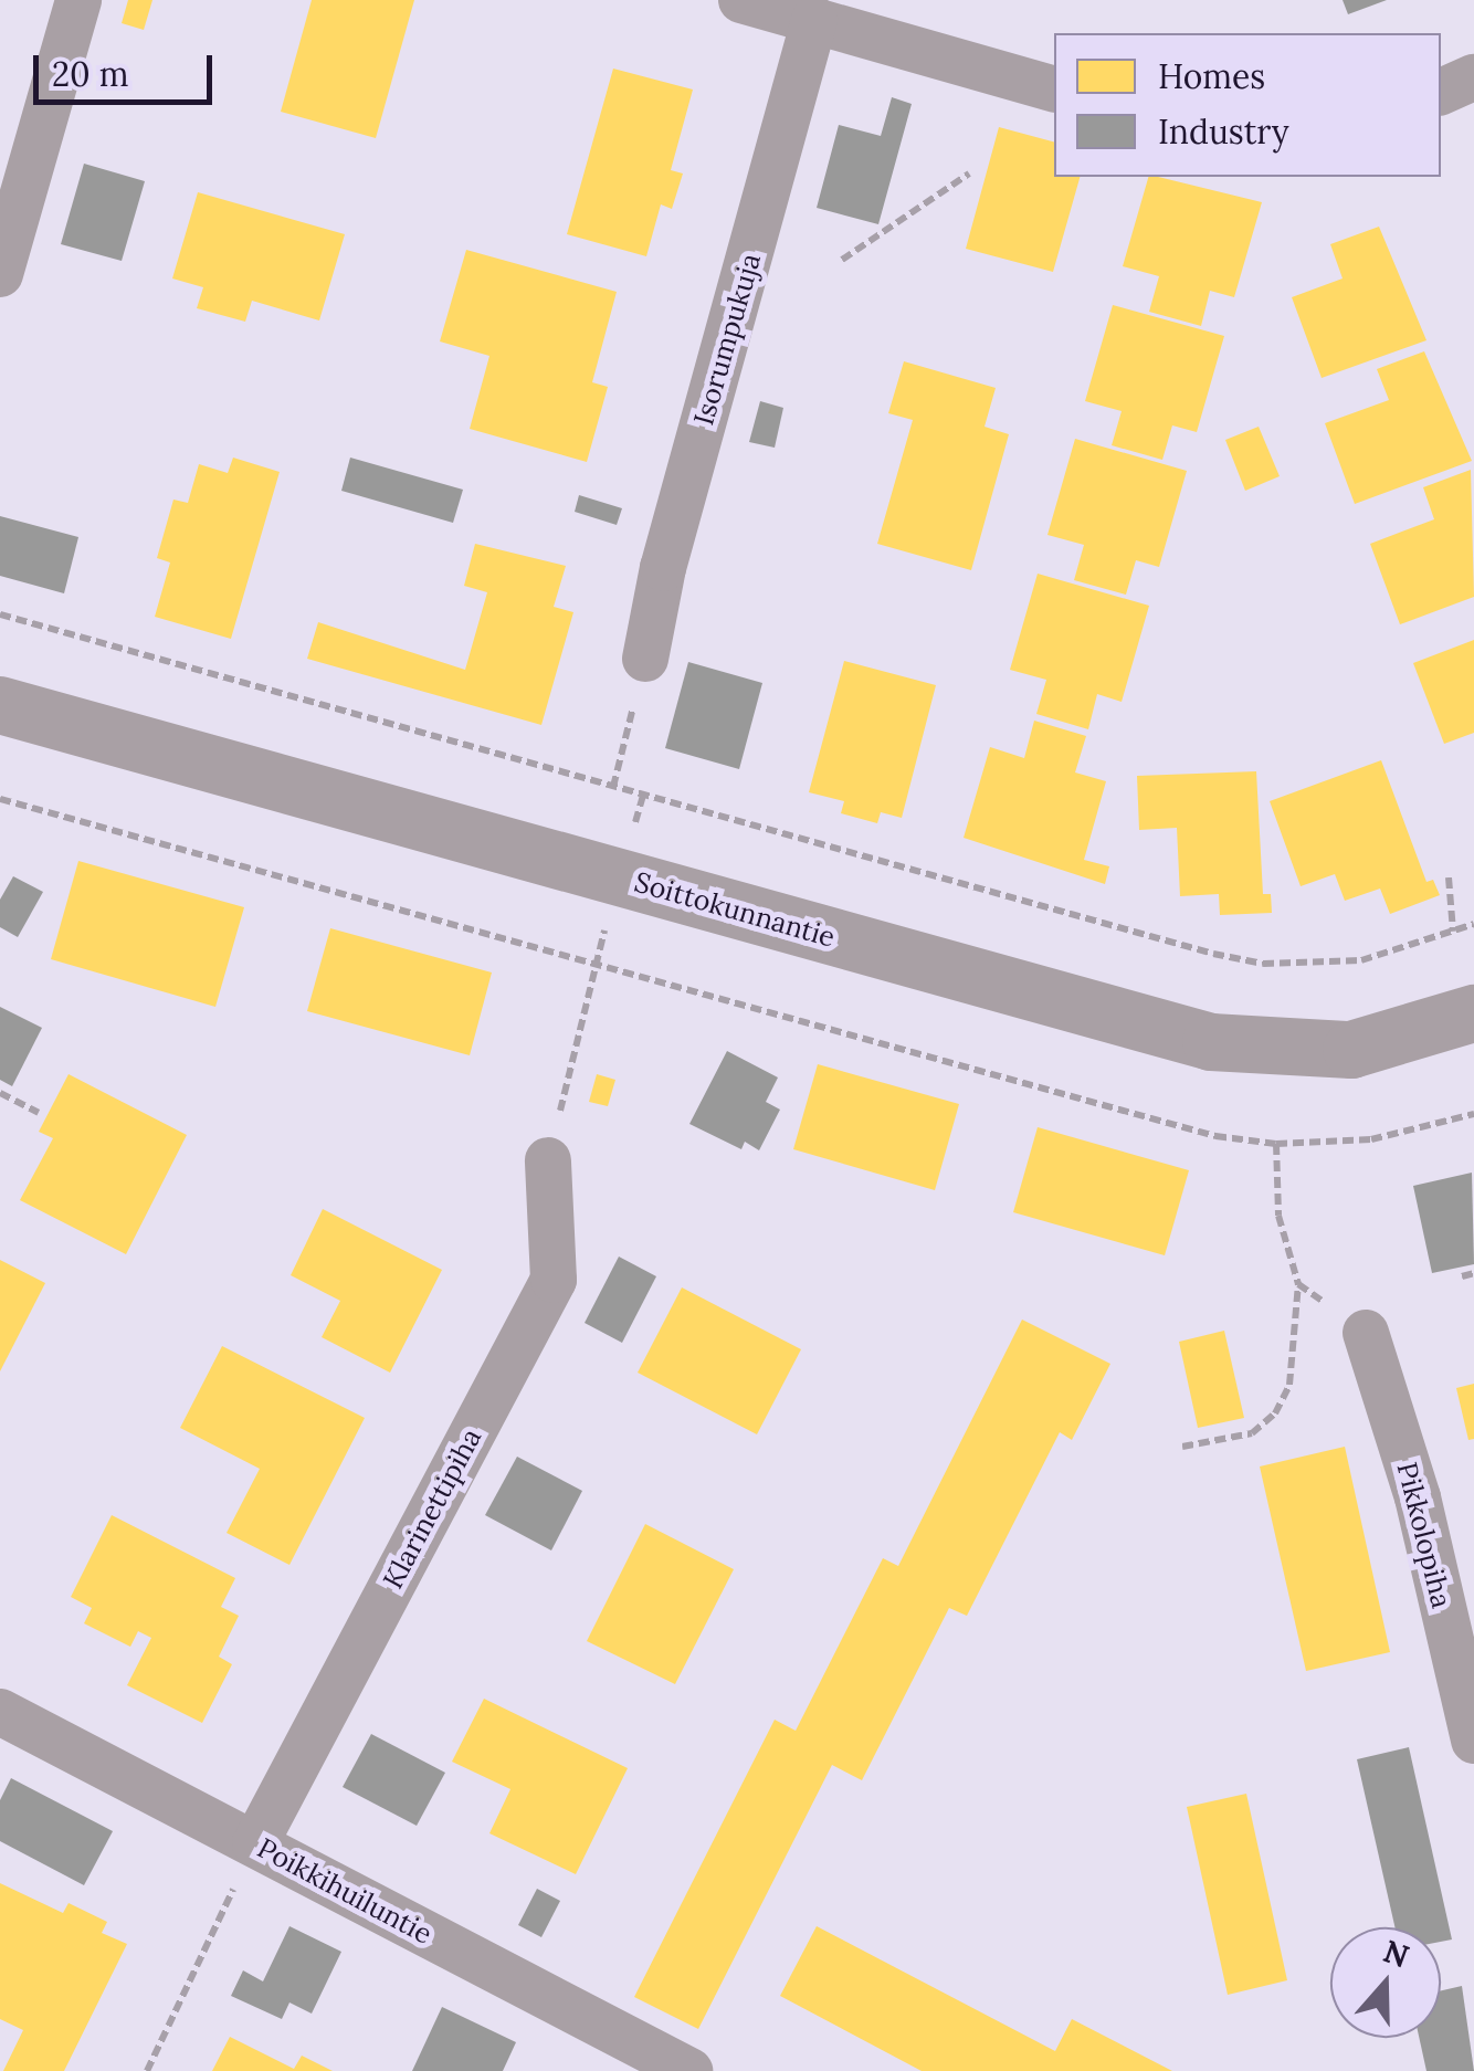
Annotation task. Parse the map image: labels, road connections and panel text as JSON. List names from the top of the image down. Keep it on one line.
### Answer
{"streets":{"street":["Isorumpukuja","Soittokunnantie","Klarinettipiha","Pikkolopiha","Poikkihuiluntie"]},"crossings":[["Klarinettipiha","Poikkihuiluntie"]],"legend":["Homes","Industry"],"scale_bar":"20 m","north":"top"}
